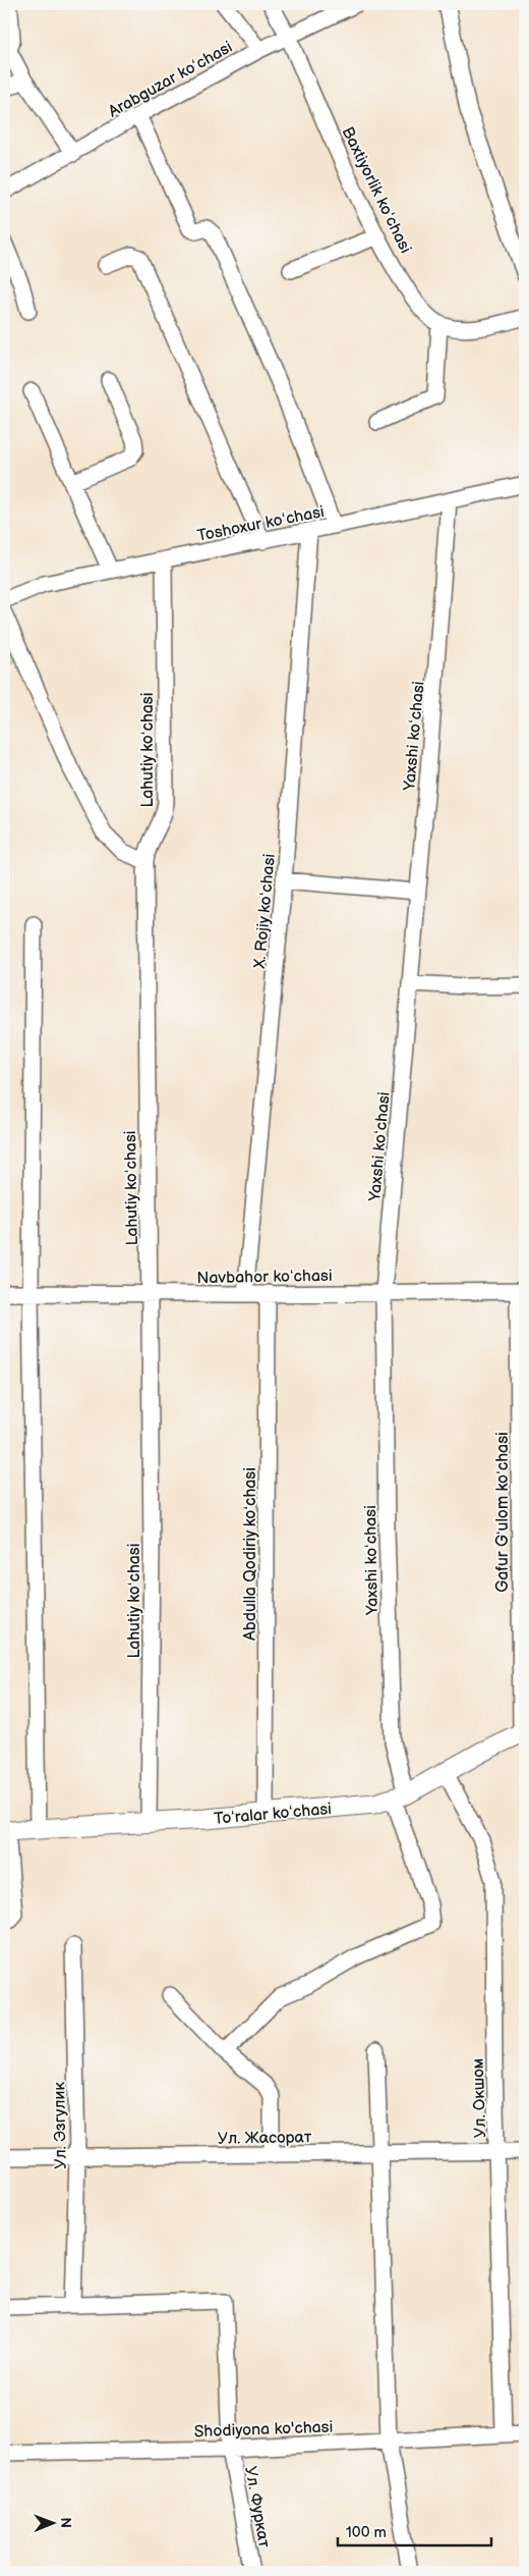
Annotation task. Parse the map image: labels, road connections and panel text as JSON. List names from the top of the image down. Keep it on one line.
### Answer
{"streets":{"main road":["Toʻralar koʻchasi"],"street":["Arabguzar koʻchasi","Baxtiyorlik koʻchasi","Toshoxur koʻchasi","Yaxshi koʻchasi","Lahutiy koʻchasi","X. Rojiy koʻchasi","Navbahor koʻchasi","Gafur Gʻulom koʻchasi","Abdulla Qodiriy koʻchasi","Ул. Окшом","Ул. Эзгулик","Ул. Жасорат","Shodiyona ko'chasi","Ул. Фуркат"]},"crossings":[["Arabguzar koʻchasi","Baxtiyorlik koʻchasi"],["Toshoxur koʻchasi","Yaxshi koʻchasi"],["Toshoxur koʻchasi","Lahutiy koʻchasi"],["Toshoxur koʻchasi","X. Rojiy koʻchasi"],["Yaxshi koʻchasi","Navbahor koʻchasi"],["Yaxshi koʻchasi","Toʻralar koʻchasi"],["Lahutiy koʻchasi","Navbahor koʻchasi"],["Lahutiy koʻchasi","Toʻralar koʻchasi"],["X. Rojiy koʻchasi","Navbahor koʻchasi"],["Navbahor koʻchasi","Gafur Gʻulom koʻchasi"],["Navbahor koʻchasi","Abdulla Qodiriy koʻchasi"],["Gafur Gʻulom koʻchasi","Toʻralar koʻchasi"],["Abdulla Qodiriy koʻchasi","Toʻralar koʻchasi"],["Toʻralar koʻchasi","Ул. Окшом"],["Ул. Окшом","Ул. Жасорат"],["Ул. Окшом","Shodiyona ko'chasi"],["Ул. Эзгулик","Ул. Жасорат"],["Ул. Эзгулик","Ул. Фуркат"],["Shodiyona ko'chasi","Ул. Фуркат"]],"scale_bar":"100 m","north":"right"}
